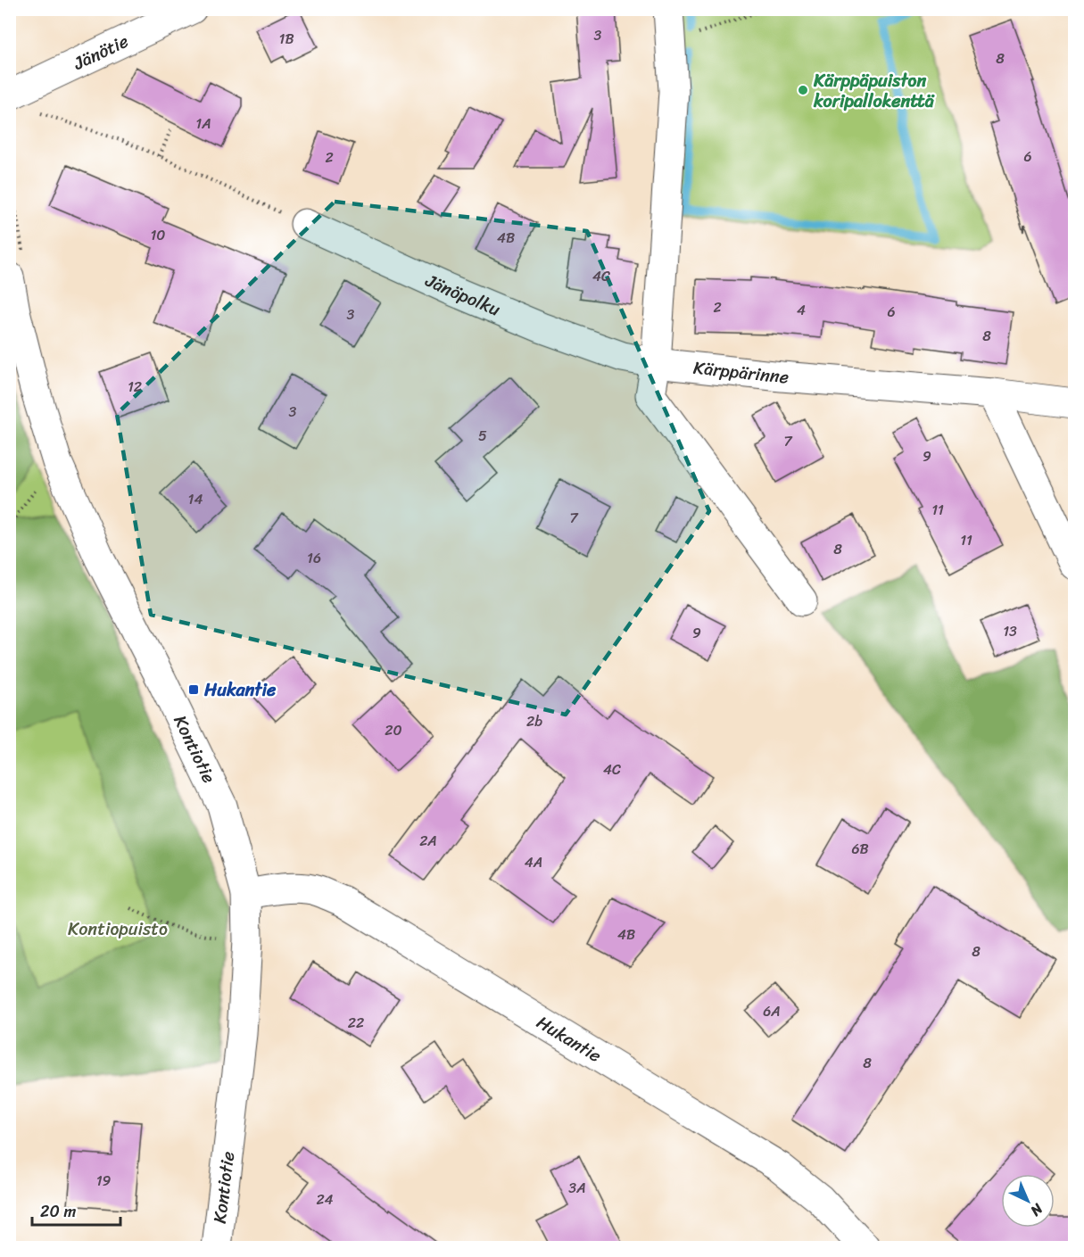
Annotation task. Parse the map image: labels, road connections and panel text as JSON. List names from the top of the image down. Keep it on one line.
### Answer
{"streets":{"street":["Jänötie","Jänöpolku","Kärppärinne","Kontiotie","Hukantie"]},"crossings":[["Jänöpolku","Kärppärinne"],["Kontiotie","Hukantie"]],"parks":["Kontiopuisto"],"places":{"other":["Kärppäpuiston koripallokenttä"],"transit":["Hukantie"]},"house_numbers":["3","1B","8","1A","6","2","10","4B","4C","2","4","6","3","8","12","3","5","7","9","14","11","7","11","8","16","13","9","2b","20","4C","2A","6B","4A","4B","8","6A","22","8","19","3A","24"],"scale_bar":"20 m","north":"bottom right"}
